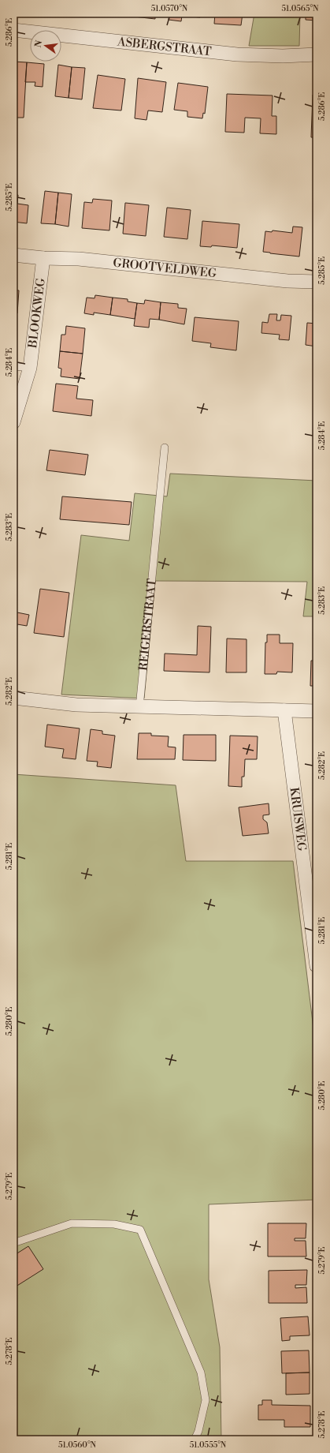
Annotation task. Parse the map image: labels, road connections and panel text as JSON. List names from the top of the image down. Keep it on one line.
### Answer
{"streets":{"street":["ASBERGSTRAAT","GROOTVELDWEG","BLOOKWEG","KRUISWEG"],"lane":["REIGERSTRAAT"]},"crossings":[["GROOTVELDWEG","BLOOKWEG"]],"north":"left","coordinates":["51.0570°N","51.0565°N","5.286°E","5.285°E","5.284°E","5.283°E","5.282°E","5.281°E","5.280°E","5.279°E","5.278°E","51.0560°N","51.0555°N"]}
